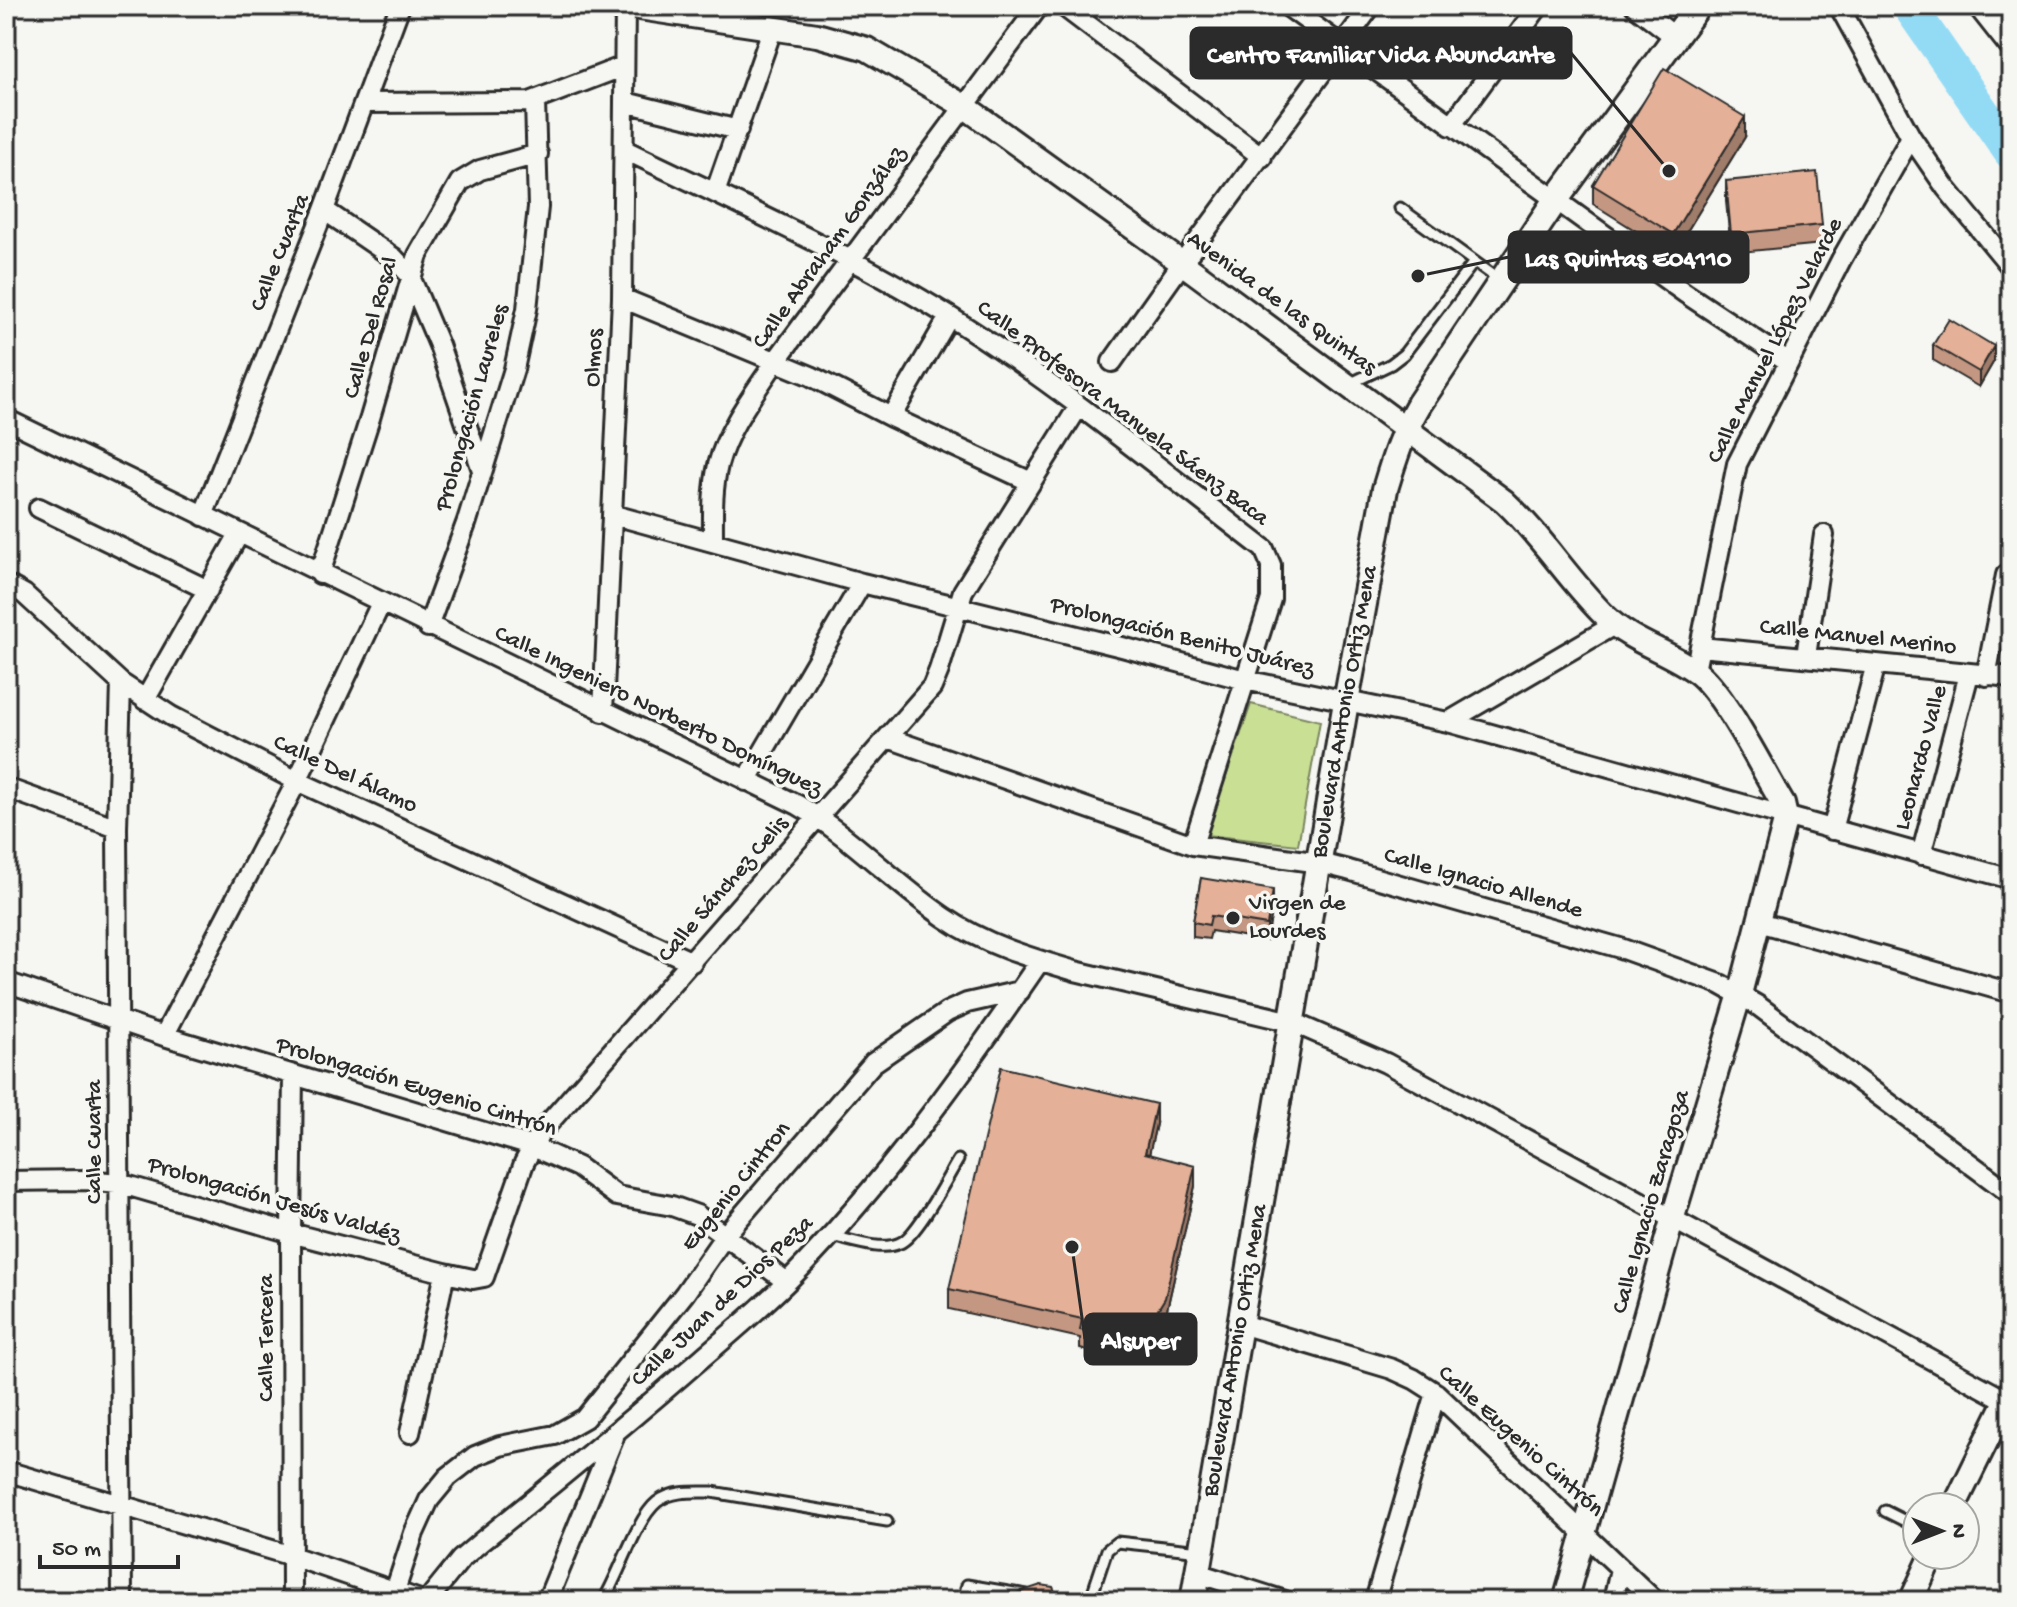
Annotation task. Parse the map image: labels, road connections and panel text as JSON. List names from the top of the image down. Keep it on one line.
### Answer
{"streets":{"main road":["Boulevard Antonio Ortiz Mena"],"street":["Calle Abraham González","Calle Cuarta","Avenida de las Quintas","Calle Del Rosal","Calle Manuel López Velarde","Olmos","Prolongación Laureles","Calle Profesora Manuela Sáenz Baca","Prolongación Benito Juárez","Calle Manuel Merino","Calle Ingeniero Norberto Domínguez","Leonardo Valle","Calle Del Álamo","Calle Ignacio Allende","Calle Sánchez Celis","Prolongación Eugenio Cintrón","Eugenio Cintron","Prolongación Jesús Valdéz","Calle Ignacio Zaragoza","Calle Juan de Dios Peza","Calle Tercera","Calle Eugenio Cintrón"]},"crossings":[["Calle Abraham González","Avenida de las Quintas"],["Calle Abraham González","Calle Profesora Manuela Sáenz Baca"],["Calle Abraham González","Prolongación Benito Juárez"],["Calle Cuarta","Calle Ingeniero Norberto Domínguez"],["Calle Cuarta","Calle Del Álamo"],["Calle Cuarta","Prolongación Eugenio Cintrón"],["Calle Cuarta","Prolongación Jesús Valdéz"],["Avenida de las Quintas","Calle Manuel López Velarde"],["Avenida de las Quintas","Olmos"],["Avenida de las Quintas","Prolongación Benito Juárez"],["Avenida de las Quintas","Boulevard Antonio Ortiz Mena"],["Avenida de las Quintas","Calle Ignacio Zaragoza"],["Calle Del Rosal","Prolongación Laureles"],["Calle Del Rosal","Calle Ingeniero Norberto Domínguez"],["Calle Manuel López Velarde","Calle Manuel Merino"],["Olmos","Calle Profesora Manuela Sáenz Baca"],["Olmos","Prolongación Benito Juárez"],["Olmos","Calle Ingeniero Norberto Domínguez"],["Prolongación Laureles","Calle Ingeniero Norberto Domínguez"],["Calle Profesora Manuela Sáenz Baca","Prolongación Benito Juárez"],["Calle Profesora Manuela Sáenz Baca","Calle Sánchez Celis"],["Prolongación Benito Juárez","Boulevard Antonio Ortiz Mena"],["Prolongación Benito Juárez","Leonardo Valle"],["Prolongación Benito Juárez","Calle Sánchez Celis"],["Prolongación Benito Juárez","Calle Ignacio Zaragoza"],["Calle Manuel Merino","Leonardo Valle"],["Calle Ingeniero Norberto Domínguez","Boulevard Antonio Ortiz Mena"],["Calle Ingeniero Norberto Domínguez","Calle Sánchez Celis"],["Calle Ingeniero Norberto Domínguez","Calle Ignacio Zaragoza"],["Calle Ingeniero Norberto Domínguez","Calle Juan de Dios Peza"],["Boulevard Antonio Ortiz Mena","Calle Ignacio Allende"],["Boulevard Antonio Ortiz Mena","Calle Eugenio Cintrón"],["Calle Del Álamo","Calle Sánchez Celis"],["Calle Ignacio Allende","Calle Sánchez Celis"],["Calle Ignacio Allende","Calle Ignacio Zaragoza"],["Calle Sánchez Celis","Prolongación Eugenio Cintrón"],["Calle Sánchez Celis","Prolongación Jesús Valdéz"],["Prolongación Eugenio Cintrón","Eugenio Cintron"],["Prolongación Eugenio Cintrón","Calle Juan de Dios Peza"],["Prolongación Eugenio Cintrón","Calle Tercera"],["Eugenio Cintron","Calle Juan de Dios Peza"],["Prolongación Jesús Valdéz","Calle Tercera"],["Calle Ignacio Zaragoza","Calle Eugenio Cintrón"]],"places":["Centro Familiar Vida Abundante","Las Quintas E04110","Virgen de Lourdes","Alsuper"],"scale_bar":"50 m","north":"right"}
